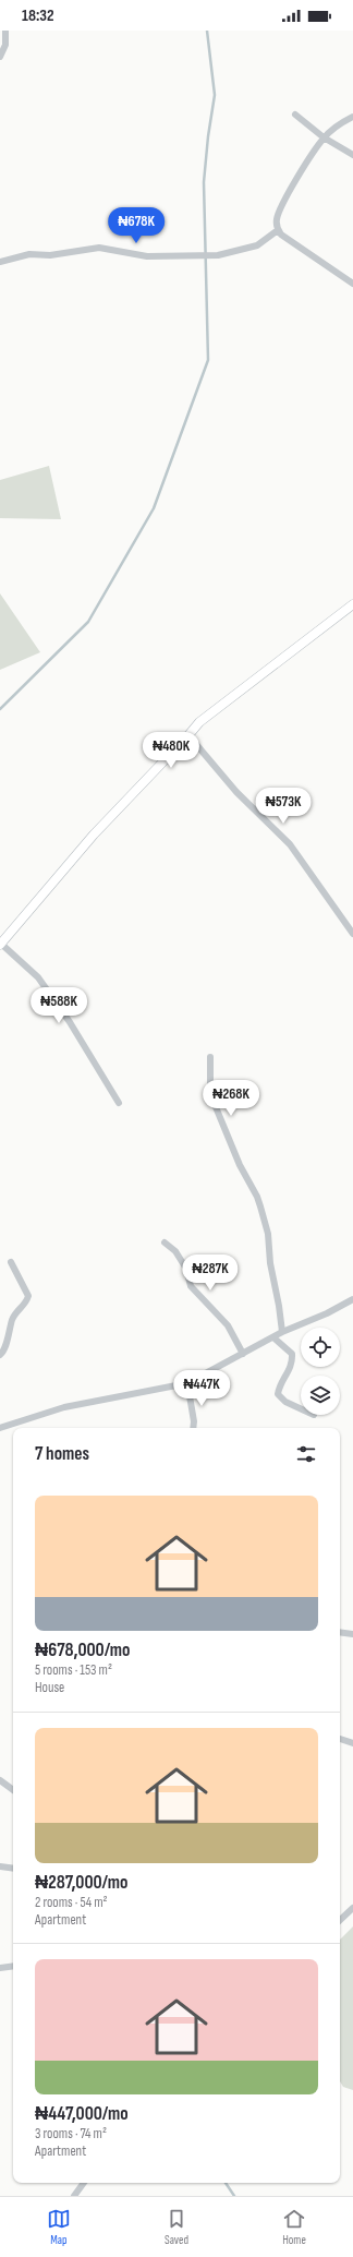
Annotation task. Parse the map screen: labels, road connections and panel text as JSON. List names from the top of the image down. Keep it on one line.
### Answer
{"page":{"status":"18:32","price":["₦678K","₦480K","₦573K","₦588K","₦268K","₦287K","₦447K"],"heading":"7 homes","list":[{"name":"₦678,000/mo","note":"5 rooms · 153 m² · House"},{"name":"₦287,000/mo","note":"2 rooms · 54 m² · Apartment"},{"name":"₦447,000/mo","note":"3 rooms · 74 m² · Apartment"}],"tabs":["Map","Saved","Home"]}}
